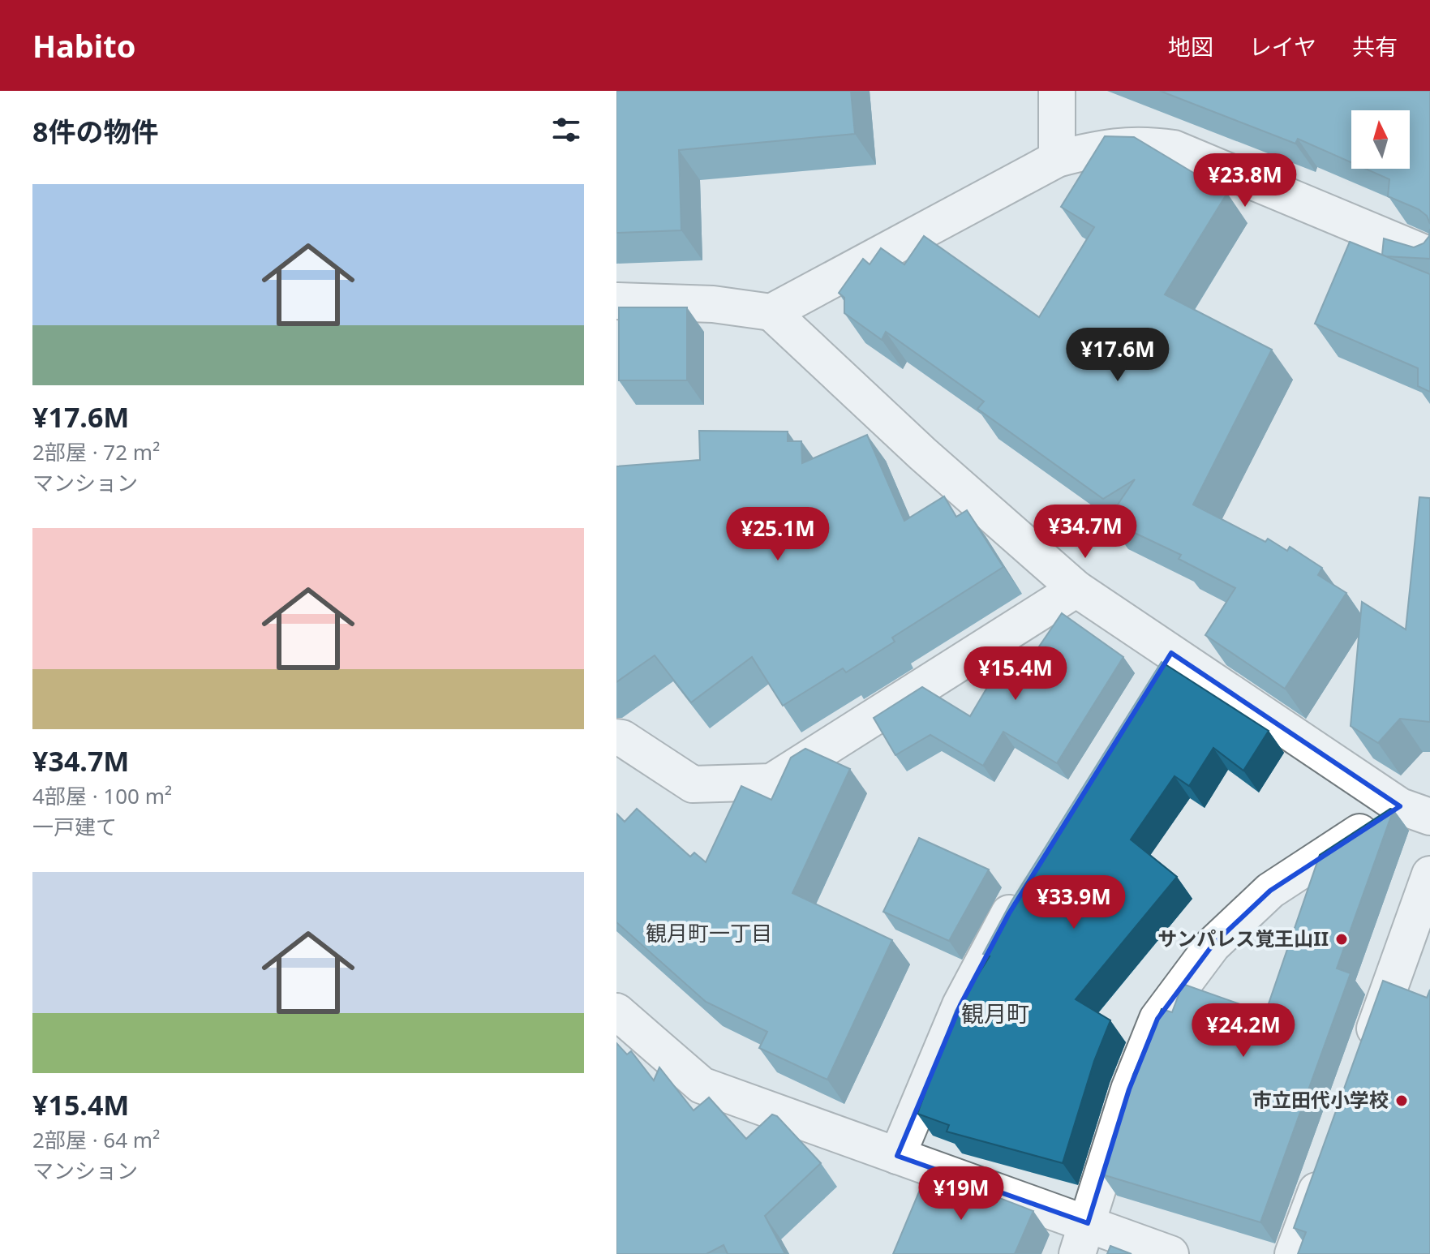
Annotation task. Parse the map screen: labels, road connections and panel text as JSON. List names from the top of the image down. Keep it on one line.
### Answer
{"districts":["観月町一丁目","観月町"],"places":["サンパレス覚王山II","市立田代小学校"],"north":"top","page":{"header":"Habito","nav":["地図","レイヤ","共有"],"heading":"8件の物件","price":["¥23.8M","¥17.6M","¥34.7M","¥25.1M","¥15.4M","¥33.9M","¥24.2M","¥19M"],"list":[{"name":"¥17.6M","note":"2部屋 · 72 m² · マンション"},{"name":"¥34.7M","note":"4部屋 · 100 m² · 一戸建て"},{"name":"¥15.4M","note":"2部屋 · 64 m² · マンション"}]}}
